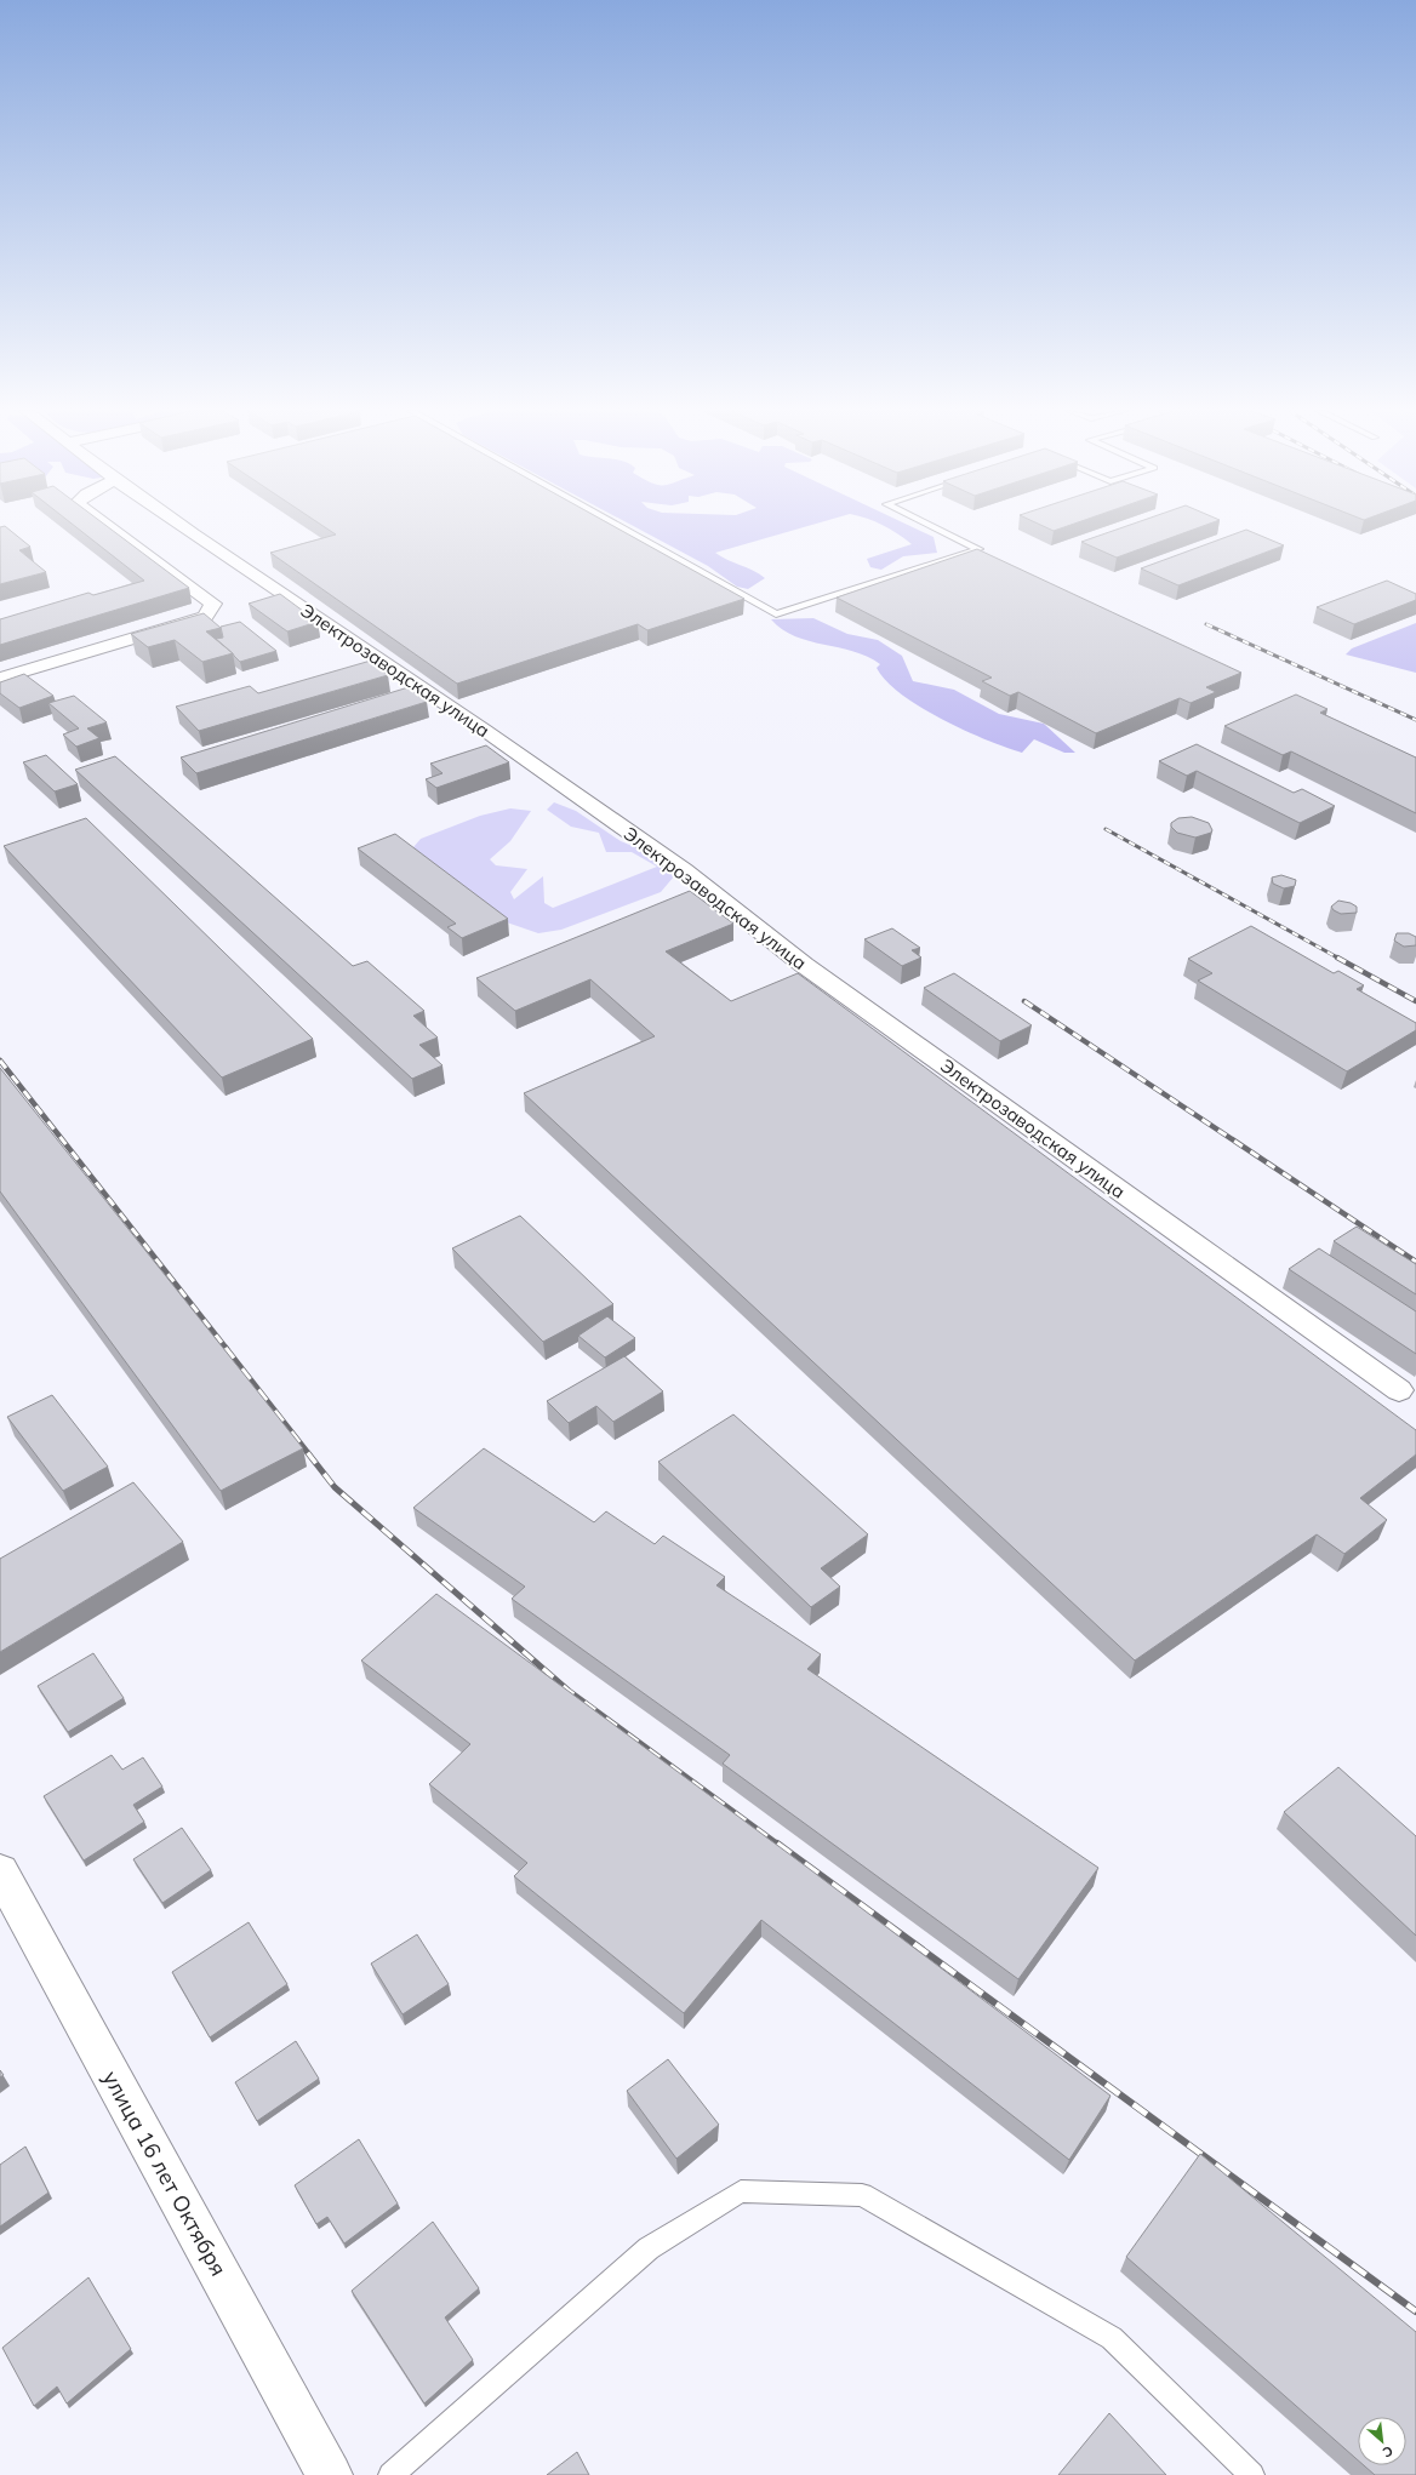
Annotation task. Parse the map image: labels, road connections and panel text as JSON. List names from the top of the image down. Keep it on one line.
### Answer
{"streets":{"street":["Электрозаводская улица","улица 16 лет Октября"]},"north":"bottom right"}
